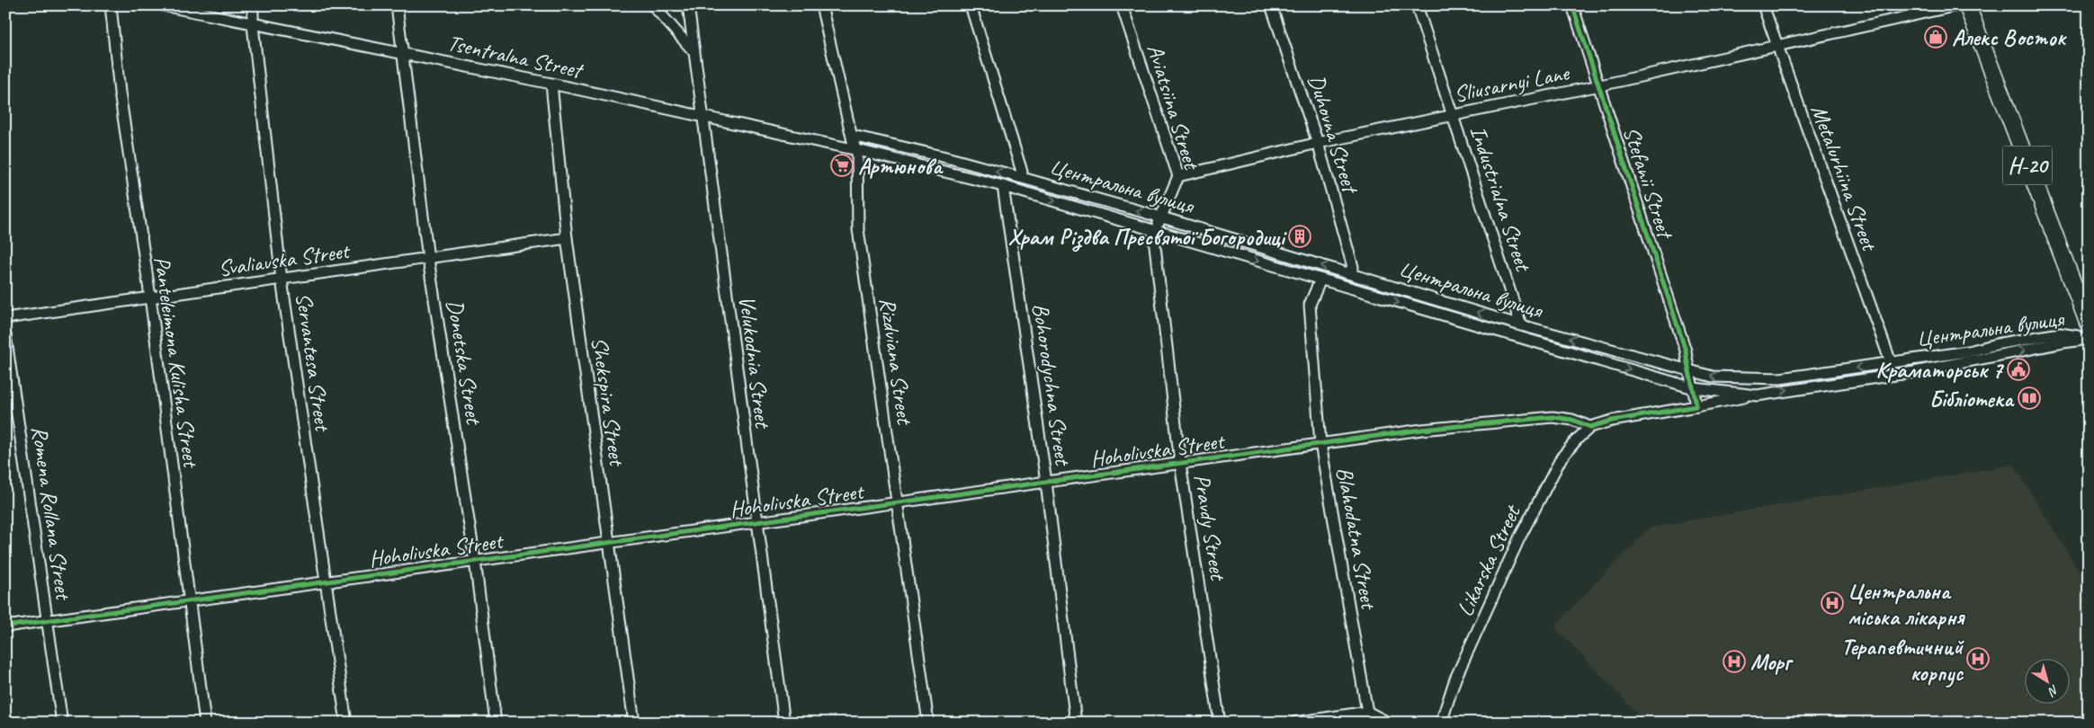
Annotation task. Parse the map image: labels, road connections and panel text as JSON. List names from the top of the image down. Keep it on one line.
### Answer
{"streets":{"main road":["Н-20"],"street":["Tsentralna Street","Sliusarnyi Lane","Aviatsiina Street","Duhovna Street","Metalurhiina Street","Stefanii Street","Центральна вулиця","Industrialna Street","Svaliavska Street","Rizdviana Street","Panteleimona Kulisha Street","Servantesa Street","Donetska Street","Velukodnia Street","Bohorodychna Street","Shekspira Street","Hoholivska Street","Romena Rollana Street","Pravdy Street","Blahodatna Street","Likarska Street"]},"crossings":[["Tsentralna Street","Центральна вулиця"],["Tsentralna Street","Rizdviana Street"],["Tsentralna Street","Servantesa Street"],["Tsentralna Street","Donetska Street"],["Tsentralna Street","Velukodnia Street"],["Tsentralna Street","Shekspira Street"],["Sliusarnyi Lane","Aviatsiina Street"],["Sliusarnyi Lane","Duhovna Street"],["Sliusarnyi Lane","Metalurhiina Street"],["Sliusarnyi Lane","Stefanii Street"],["Sliusarnyi Lane","Industrialna Street"],["Aviatsiina Street","Центральна вулиця"],["Aviatsiina Street","Pravdy Street"],["Duhovna Street","Центральна вулиця"],["Metalurhiina Street","Центральна вулиця"],["Stefanii Street","Центральна вулиця"],["Центральна вулиця","Industrialna Street"],["Центральна вулиця","Rizdviana Street"],["Центральна вулиця","Bohorodychna Street"],["Центральна вулиця","Pravdy Street"],["Центральна вулиця","Blahodatna Street"],["Svaliavska Street","Panteleimona Kulisha Street"],["Svaliavska Street","Servantesa Street"],["Svaliavska Street","Donetska Street"],["Svaliavska Street","Shekspira Street"],["Rizdviana Street","Hoholivska Street"],["Panteleimona Kulisha Street","Hoholivska Street"],["Servantesa Street","Hoholivska Street"],["Donetska Street","Hoholivska Street"],["Velukodnia Street","Hoholivska Street"],["Bohorodychna Street","Hoholivska Street"],["Shekspira Street","Hoholivska Street"],["Hoholivska Street","Romena Rollana Street"],["Hoholivska Street","Pravdy Street"],["Hoholivska Street","Blahodatna Street"],["Hoholivska Street","Likarska Street"]],"places":{"shop":["Алекс Восток"],"supermarket":["Артюнова"],"building":["Храм Різдва Пресвятої Богородиці"],"public building":["Краматорськ 7"],"library":["Бібліотека"],"hospital":["Центральна міська лікарня","Терапевтичний корпус","Морг"]},"north":"bottom right"}
